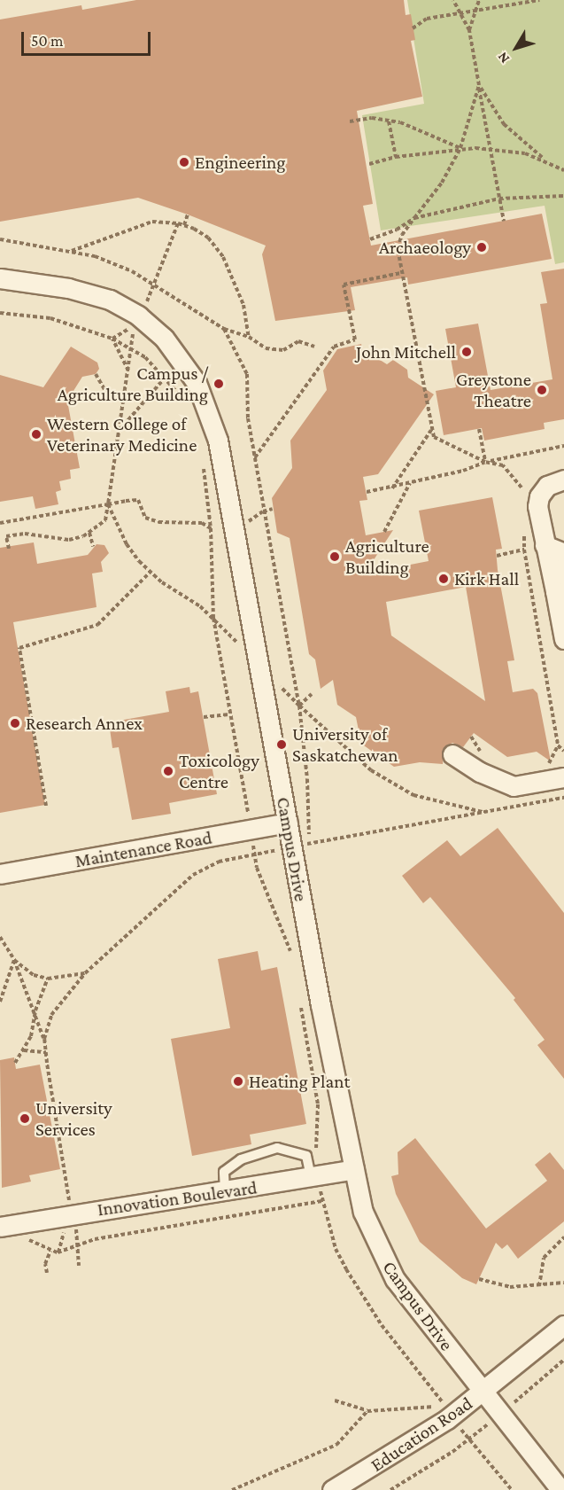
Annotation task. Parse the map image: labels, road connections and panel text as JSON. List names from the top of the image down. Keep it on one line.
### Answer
{"streets":{"street":["Maintenance Road","Campus Drive","Innovation Boulevard","Education Road"]},"crossings":[["Maintenance Road","Campus Drive"],["Campus Drive","Innovation Boulevard"],["Campus Drive","Education Road"]],"places":["Engineering","Archaeology","John Mitchell","Campus / Agriculture Building","Greystone Theatre","Western College of Veterinary Medicine","Agriculture Building","Kirk Hall","Research Annex","University of Saskatchewan","Toxicology Centre","Heating Plant","University Services"],"scale_bar":"50 m","north":"bottom left"}
